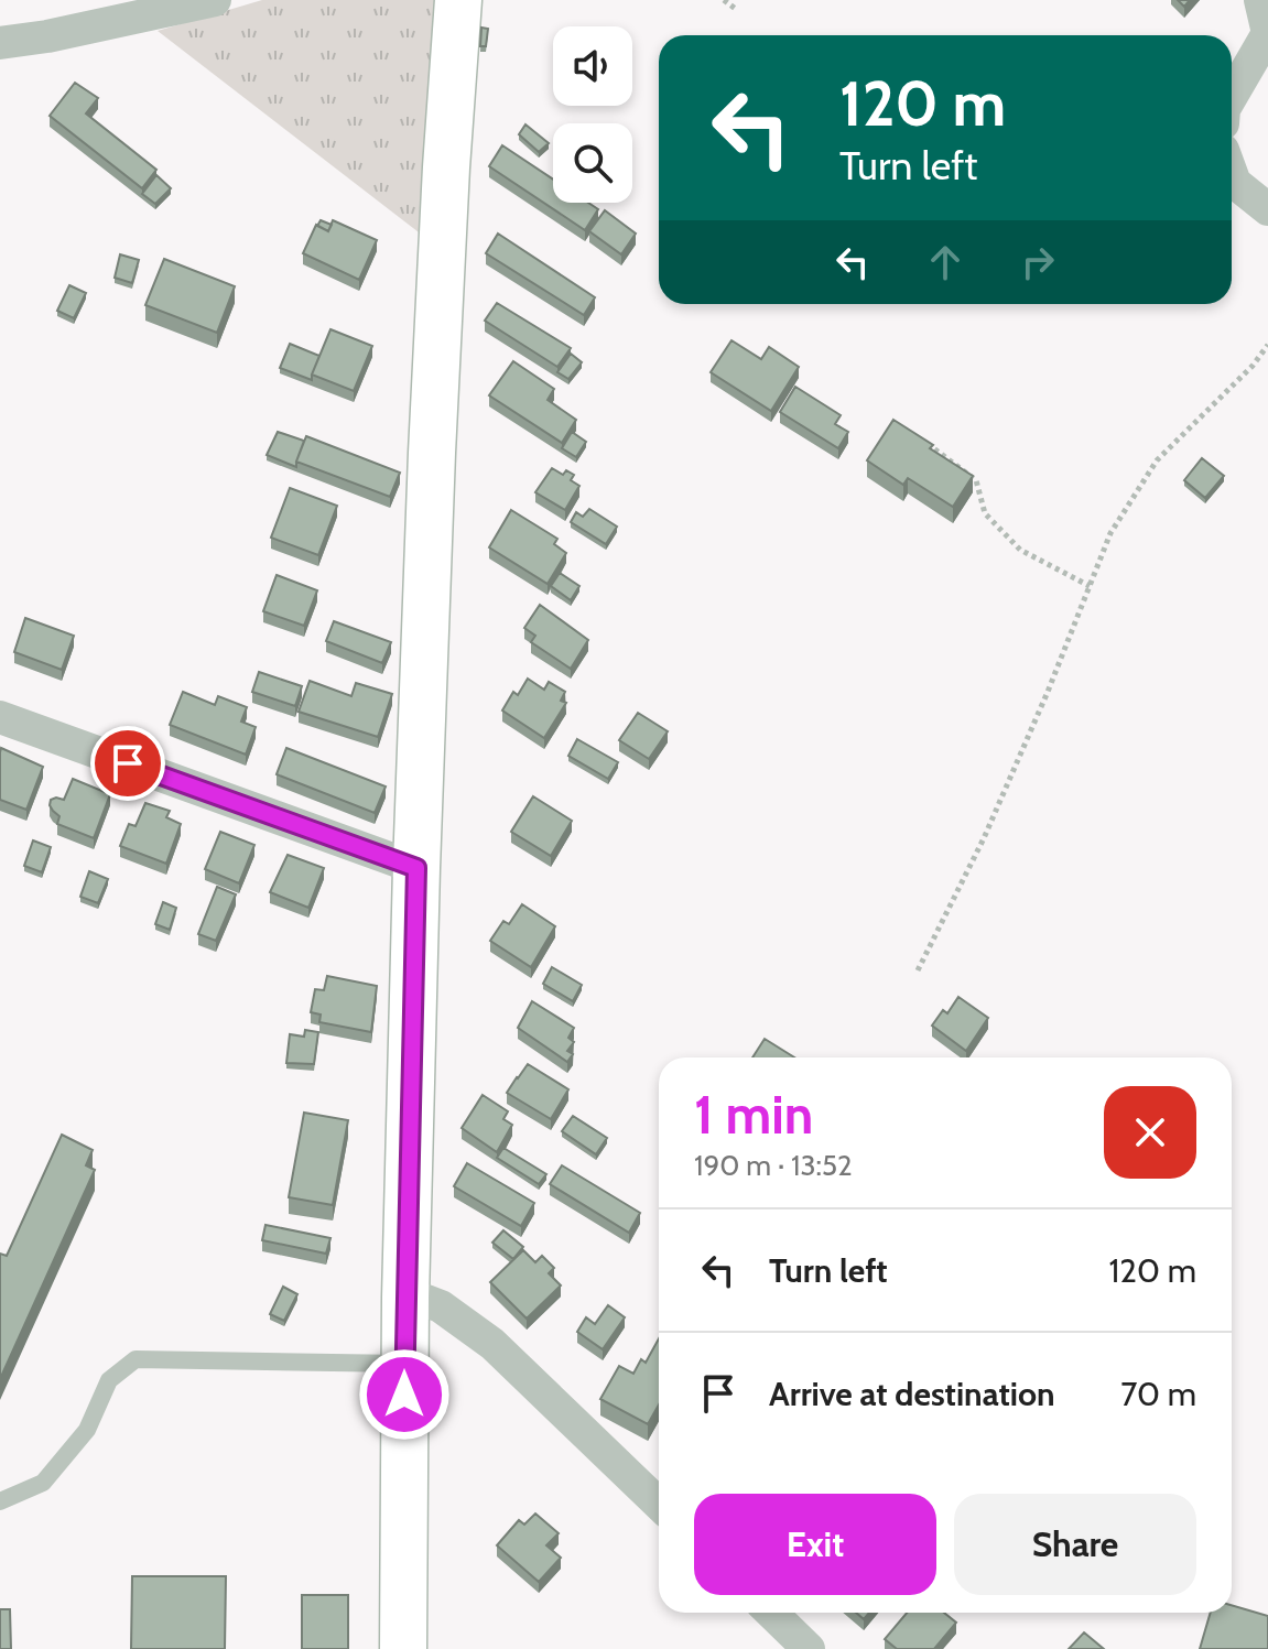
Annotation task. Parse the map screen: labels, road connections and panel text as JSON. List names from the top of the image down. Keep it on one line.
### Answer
{"page":{"turn":["120 m","Turn left"],"heading":["1 min","190 m · 13:52"],"list":[{"name":"Turn left","value":"120 m"},{"name":"Arrive at destination","value":"70 m"}],"buttons":["Exit","Share"]}}
